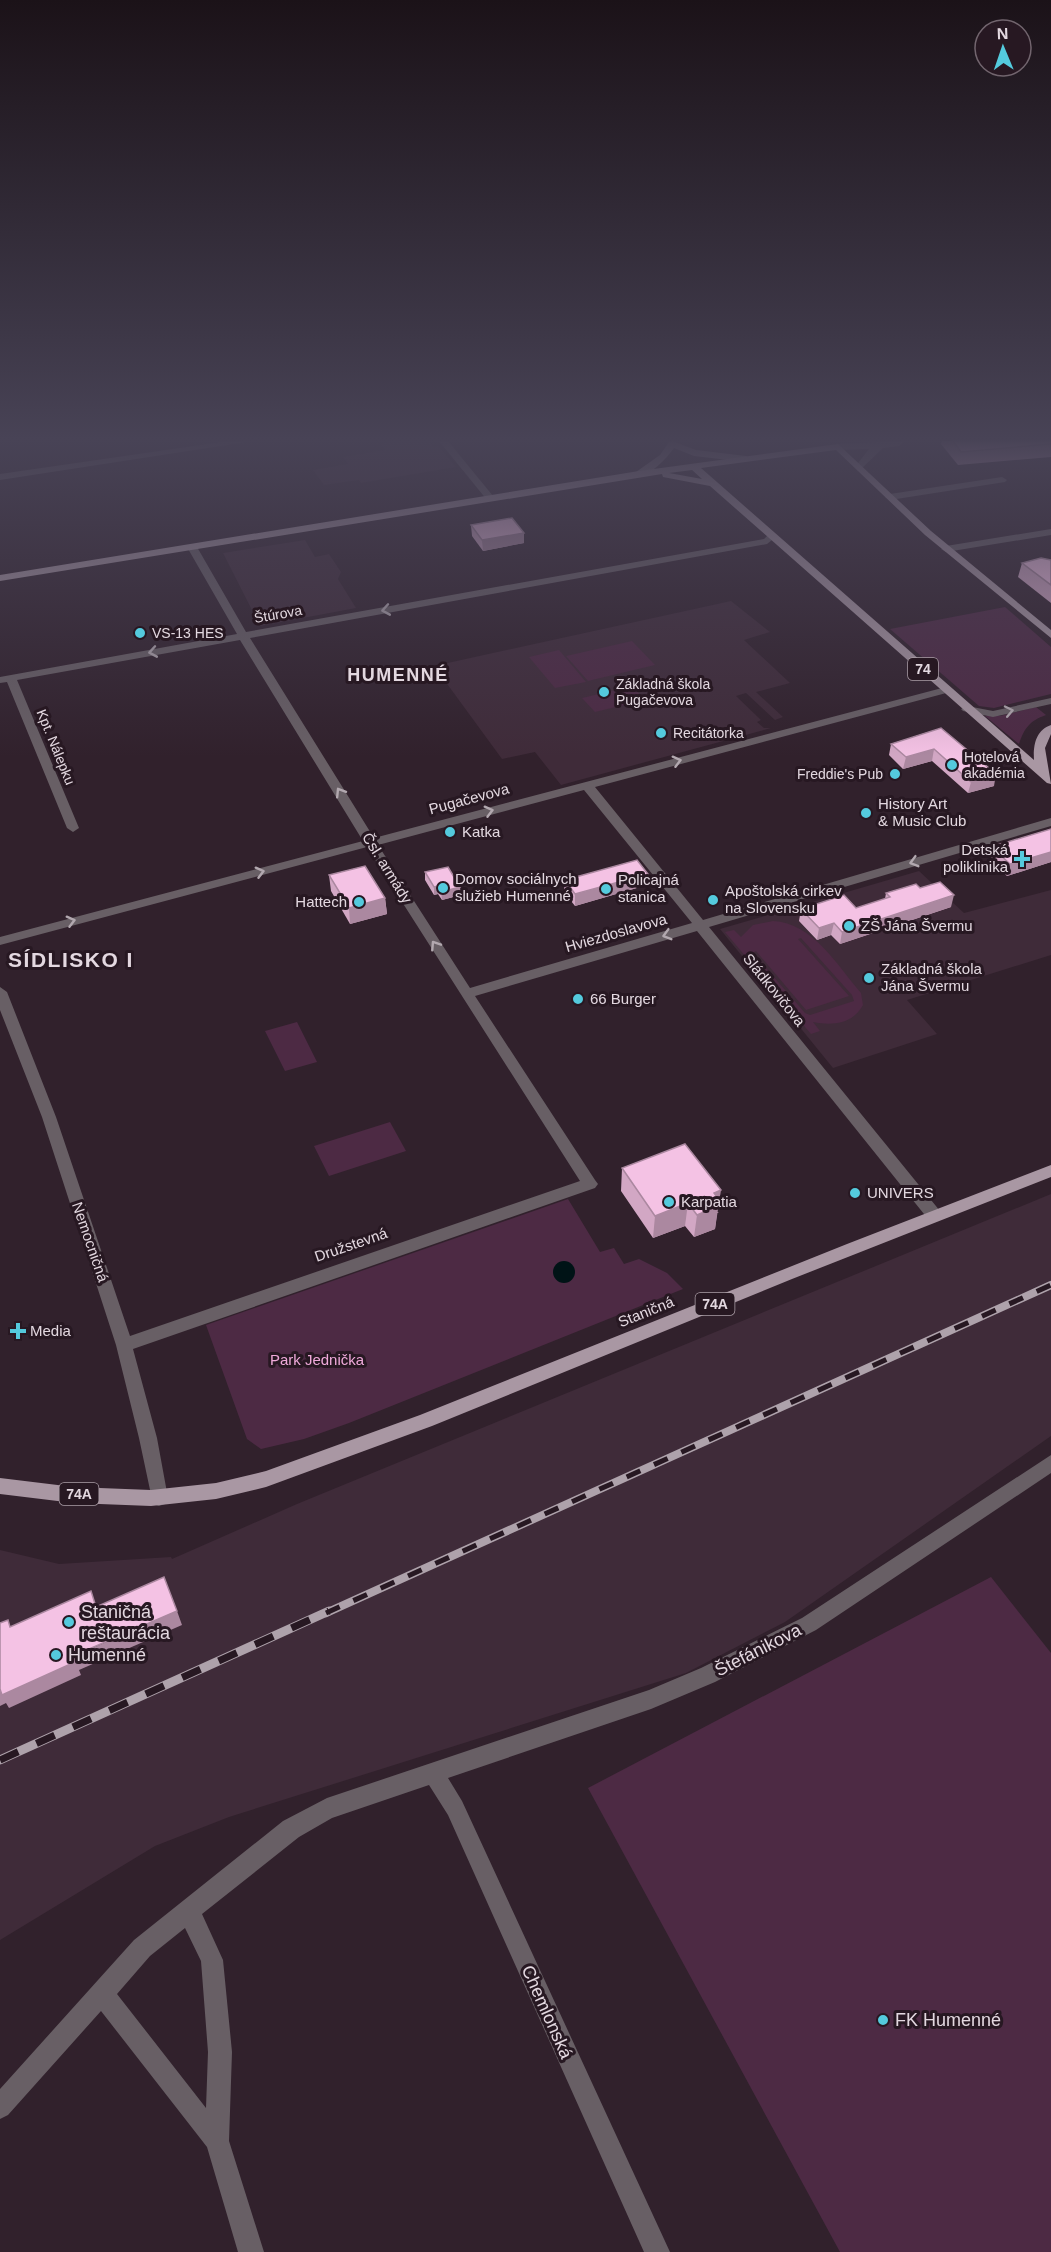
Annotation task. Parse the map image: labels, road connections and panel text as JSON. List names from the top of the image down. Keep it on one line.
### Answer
{"streets":{"main road":["74","74A","Staničná"],"street":["Štúrova","Kpt. Nálepku","Pugačevova","Čsl. armády","Hviezdoslavova","Sládkovičova","Nemocničná","Družstevná","Štefánikova","Chemlonská"]},"crossings":[["Štúrova","Kpt. Nálepku"],["Štúrova","Čsl. armády"],["74","Pugačevova"],["Pugačevova","Čsl. armády"],["Pugačevova","Sládkovičova"],["Čsl. armády","Hviezdoslavova"],["Čsl. armády","Družstevná"],["Hviezdoslavova","Sládkovičova"],["Sládkovičova","Staničná"],["Nemocničná","Družstevná"],["Nemocničná","74A"],["Nemocničná","Staničná"],["74A","Staničná"],["Štefánikova","Chemlonská"]],"one_way":["Štúrova","Pugačevova","Čsl. armády","Hviezdoslavova"],"districts":["HUMENNÉ","SÍDLISKO I"],"parks":["Park Jednička"],"places":{"other":["VS-13 HES","Základná škola Pugačevova","Recitátorka","Hotelová akadémia","Freddie's Pub","History Art & Music Club","Katka","Domov sociálnych služieb Humenné","Policajná stanica","Apoštolská cirkev na Slovensku","Hattech","ZŠ Jána Švermu","Základná škola Jána Švermu","66 Burger","UNIVERS","Karpatia","Staničná reštaurácia","Humenné","FK Humenné"],"health":["Detská poliklinika","Media"]},"north":"top"}
